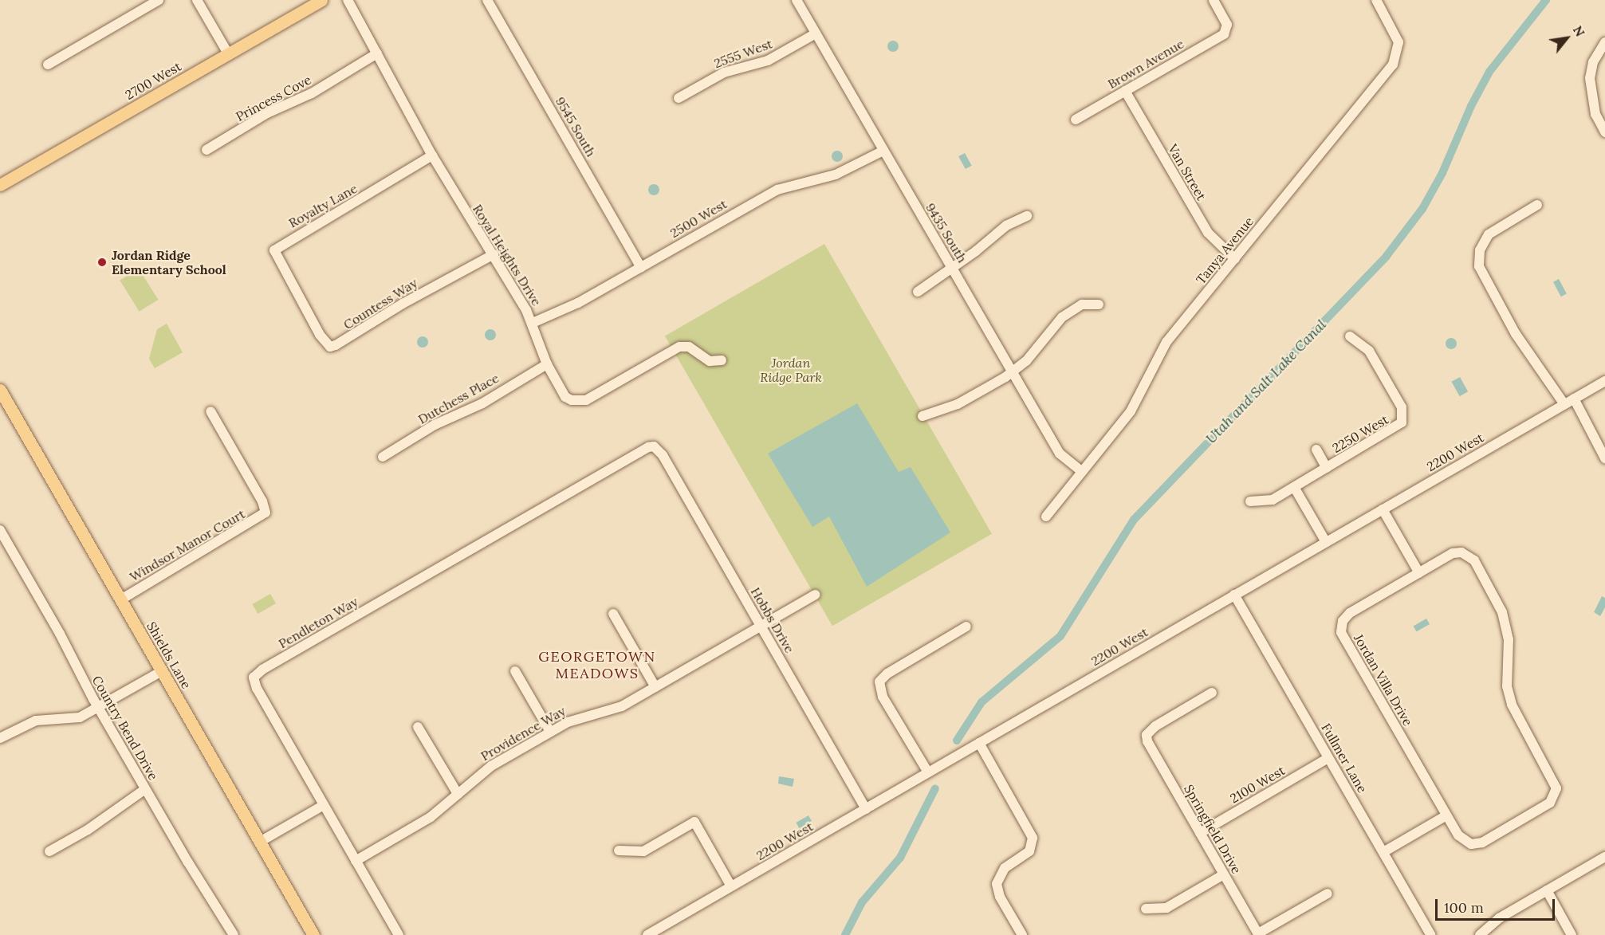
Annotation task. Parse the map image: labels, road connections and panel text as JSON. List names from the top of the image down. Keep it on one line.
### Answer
{"streets":{"main road":["2700 West","Shields Lane"],"street":["2555 West","Brown Avenue","Princess Cove","9545 South","Van Street","Royalty Lane","2500 West","9435 South","Tanya Avenue","Royal Heights Drive","Countess Way","Dutchess Place","2250 West","2200 West","Windsor Manor Court","Hobbs Drive","Pendleton Way","Jordan Villa Drive","Country Bend Drive","Providence Way","Fullmer Lane","2100 West","Springfield Drive"]},"crossings":[["2555 West","9435 South"],["Brown Avenue","Van Street"],["Princess Cove","Royal Heights Drive"],["9545 South","2500 West"],["Van Street","Tanya Avenue"],["Royalty Lane","Royal Heights Drive"],["Royalty Lane","Countess Way"],["2500 West","9435 South"],["2500 West","Royal Heights Drive"],["9435 South","Tanya Avenue"],["Royal Heights Drive","Countess Way"],["Royal Heights Drive","Dutchess Place"],["2200 West","Hobbs Drive"],["2200 West","Fullmer Lane"],["Windsor Manor Court","Shields Lane"],["Hobbs Drive","Pendleton Way"],["Hobbs Drive","Providence Way"],["Pendleton Way","Providence Way"],["Fullmer Lane","2100 West"],["2100 West","Springfield Drive"]],"districts":["GEORGETOWN MEADOWS"],"water":["Utah and Salt Lake Canal"],"parks":["Jordan Ridge Park"],"places":["Jordan Ridge Elementary School"],"scale_bar":"100 m","north":"top right"}
